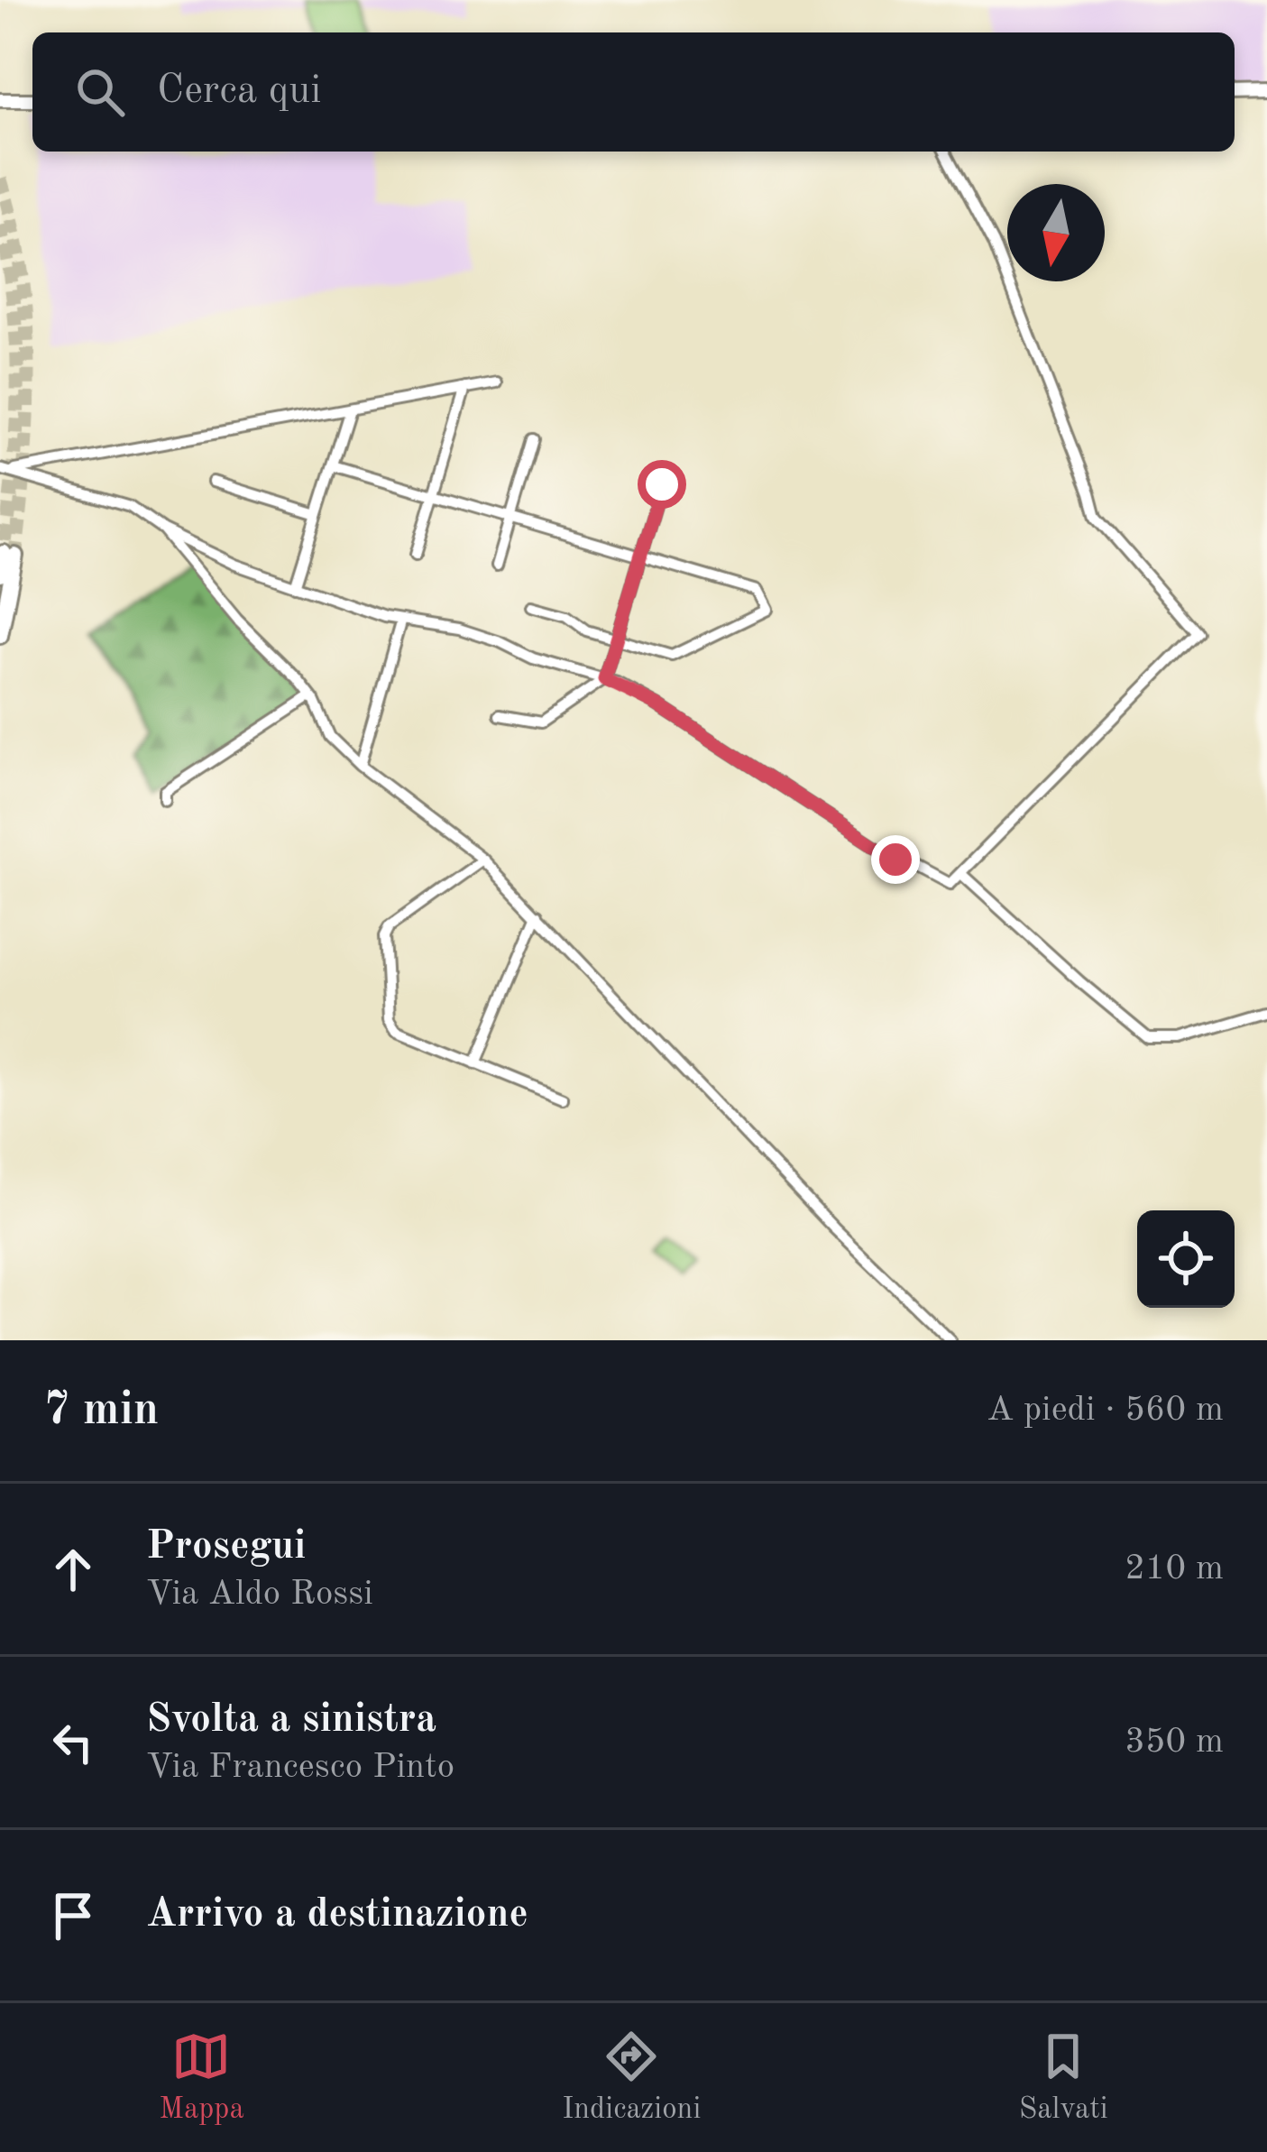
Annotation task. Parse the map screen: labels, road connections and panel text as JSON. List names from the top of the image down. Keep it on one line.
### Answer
{"north":"bottom","page":{"search":"Cerca qui","heading":["7 min","A piedi · 560 m"],"list":[["Prosegui","Via Aldo Rossi","210 m"],["Svolta a sinistra","Via Francesco Pinto","350 m"],"Arrivo a destinazione"],"nav":["Mappa","Indicazioni","Salvati"]}}
